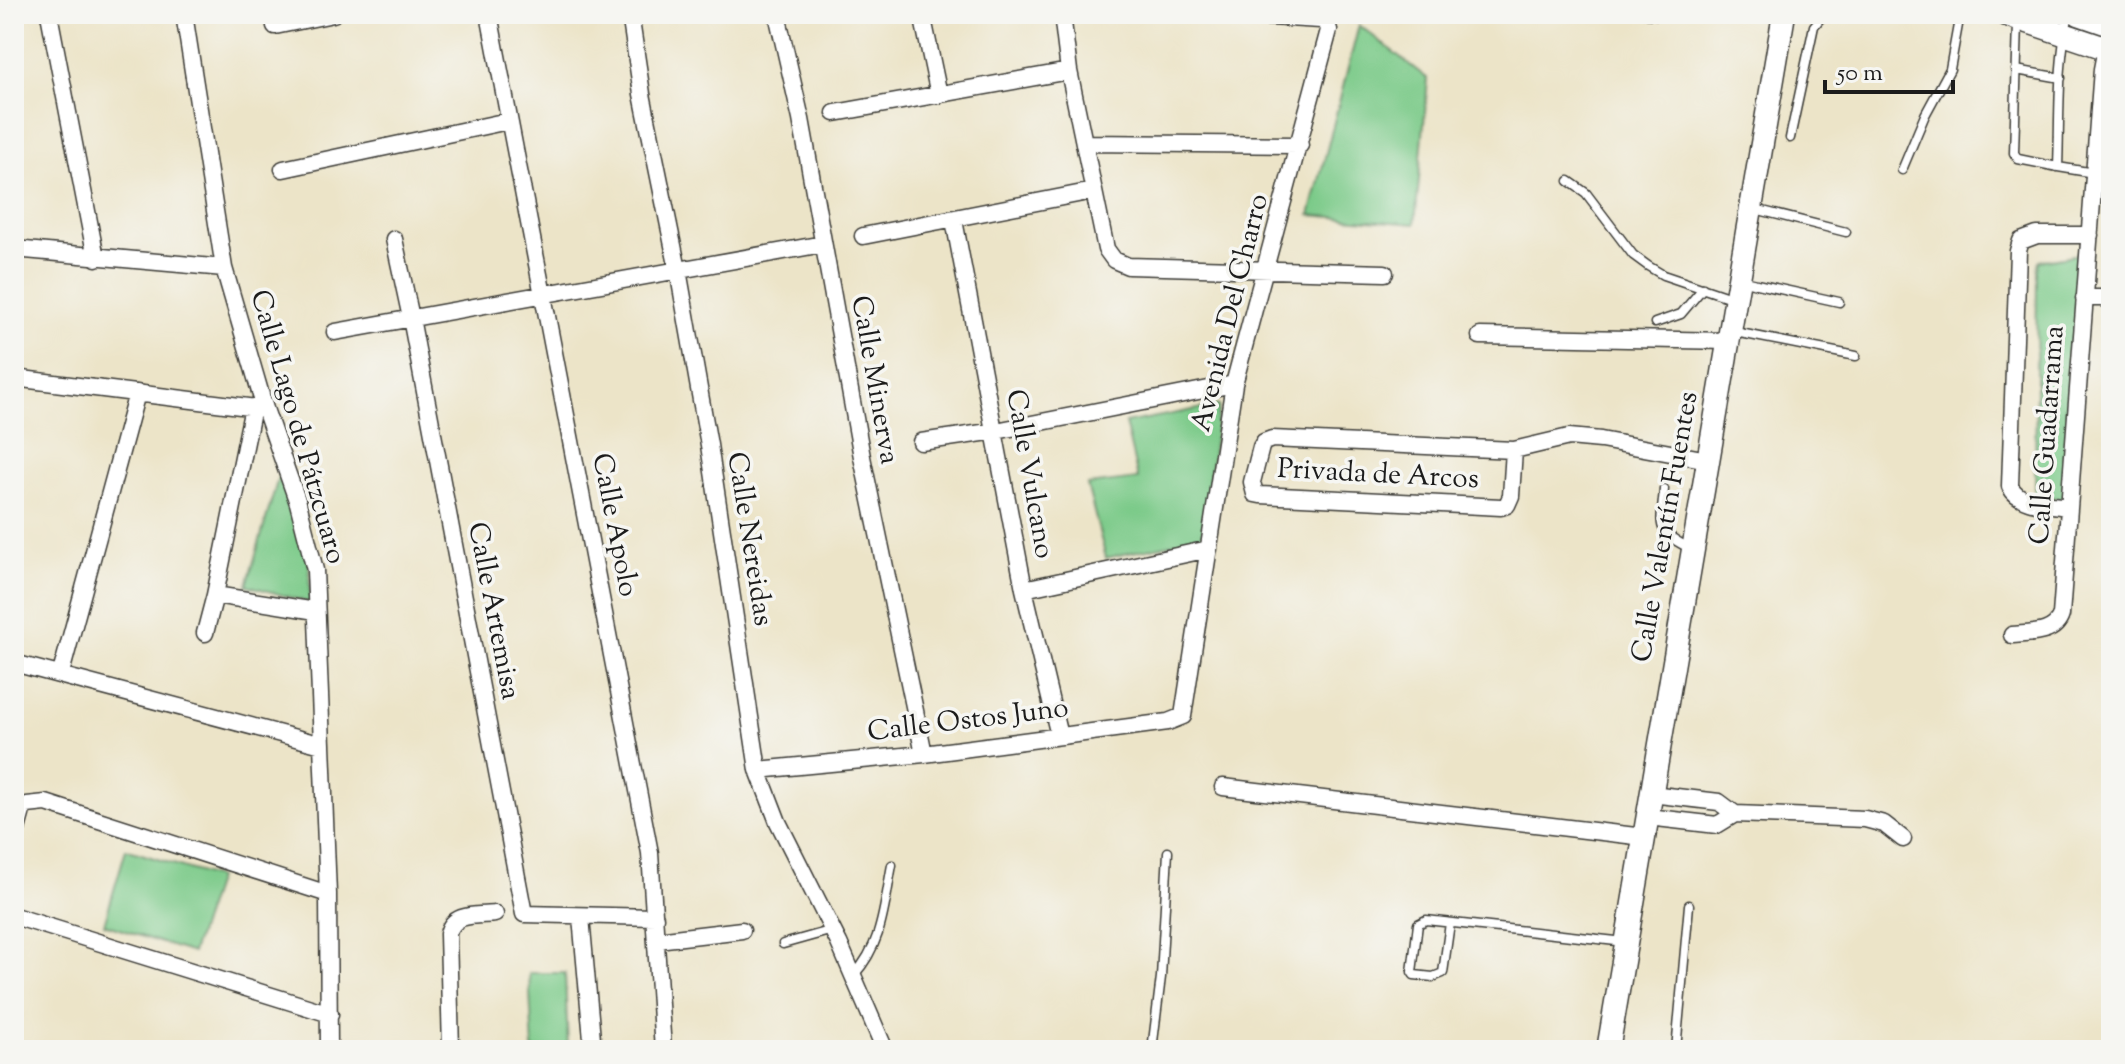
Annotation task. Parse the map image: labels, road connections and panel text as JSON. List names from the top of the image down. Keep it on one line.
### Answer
{"streets":{"street":["Avenida Del Charro","Calle Minerva","Calle Lago de Pátzcuaro","Calle Guadarrama","Calle Vulcano","Privada de Arcos","Calle Apolo","Calle Valentín Fuentes","Calle Nereidas","Calle Artemisa","Calle Ostos Juno"]},"crossings":[["Avenida Del Charro","Calle Ostos Juno"],["Calle Minerva","Calle Ostos Juno"],["Calle Vulcano","Calle Ostos Juno"],["Privada de Arcos","Calle Valentín Fuentes"],["Calle Nereidas","Calle Ostos Juno"]],"scale_bar":"50 m"}
